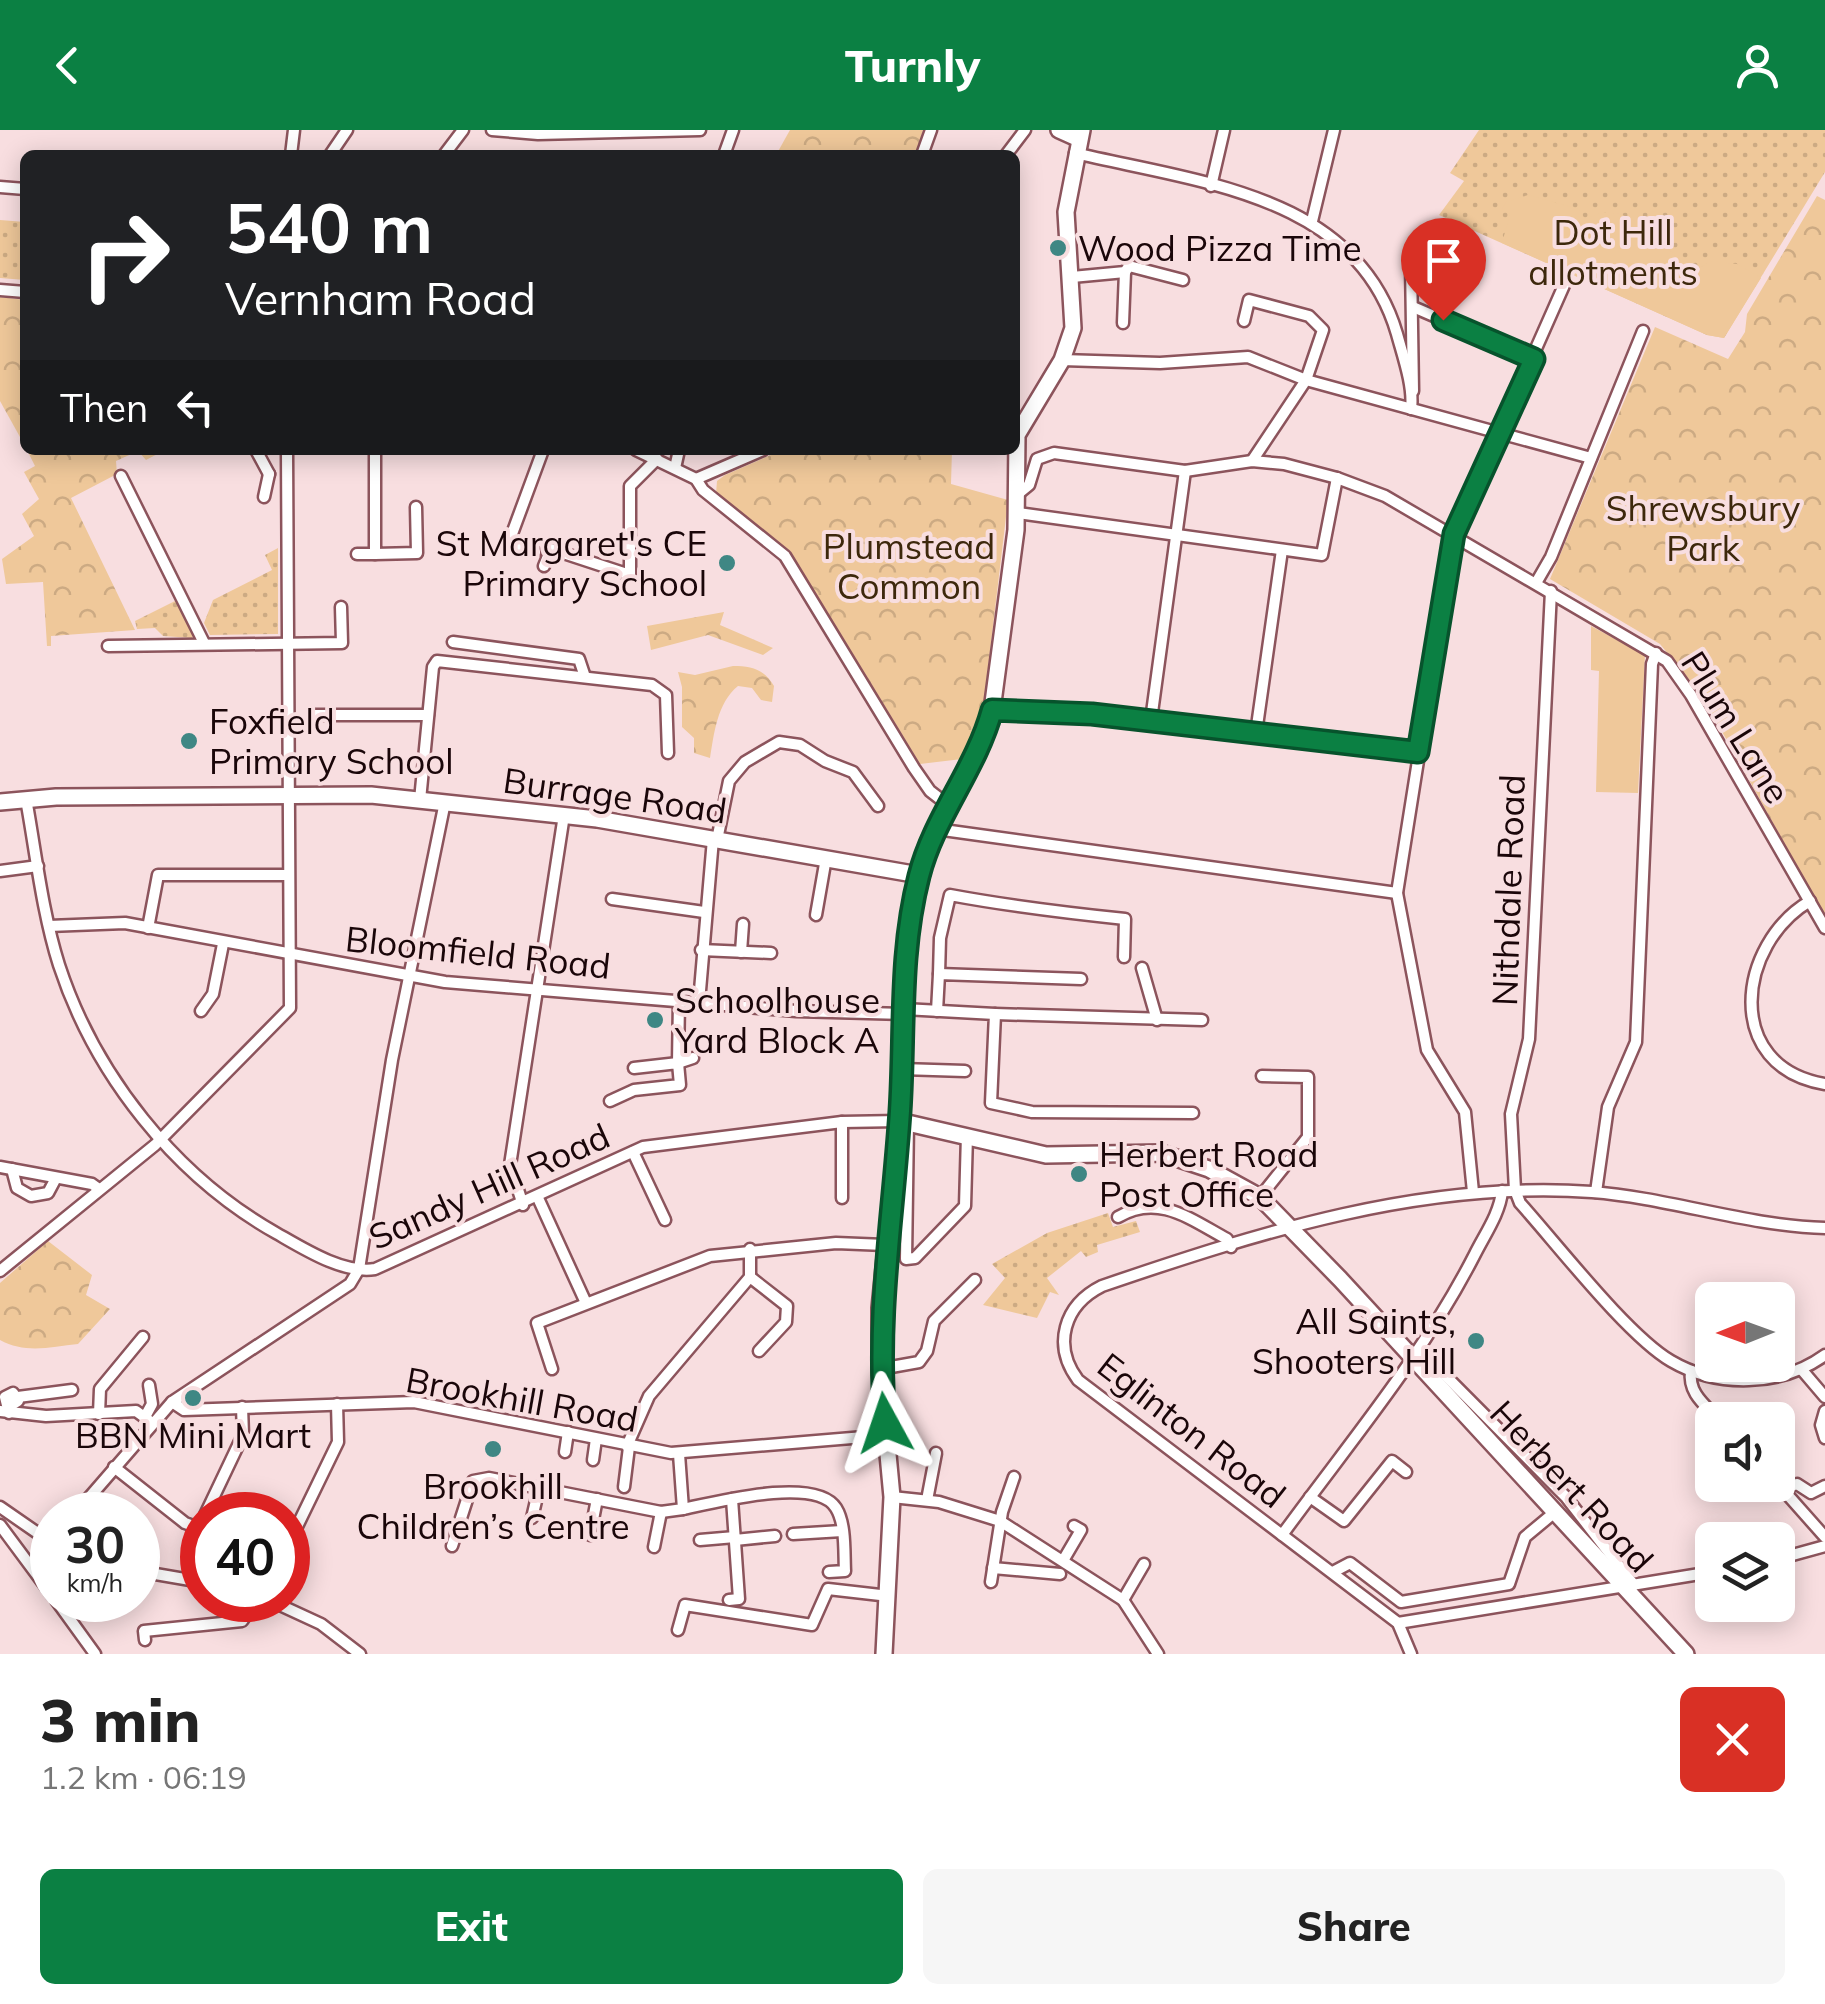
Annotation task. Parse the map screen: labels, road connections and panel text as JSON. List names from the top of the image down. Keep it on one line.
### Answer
{"streets":{"street":["Plum Lane","Burrage Road","Nithdale Road","Bloomfield Road","Sandy Hill Road","Brookhill Road","Eglinton Road","Herbert Road"]},"crossings":[["Plum Lane","Nithdale Road"],["Nithdale Road","Eglinton Road"],["Sandy Hill Road","Brookhill Road"],["Sandy Hill Road","Herbert Road"],["Eglinton Road","Herbert Road"]],"parks":["Dot Hill allotments","Shrewsbury Park","Plumstead Common"],"places":["Wood Pizza Time","St Margaret's CE Primary School","Foxfield Primary School","Schoolhouse Yard Block A","Herbert Road Post Office","All Saints, Shooters Hill","BBN Mini Mart","Brookhill Children’s Centre"],"north":"left","page":{"header":"Turnly","turn":["540 m","Vernham Road"],"then":"Then","speed":"30 km/h","limit":"40","heading":["3 min","1.2 km · 06:19"],"buttons":["Exit","Share"]}}
